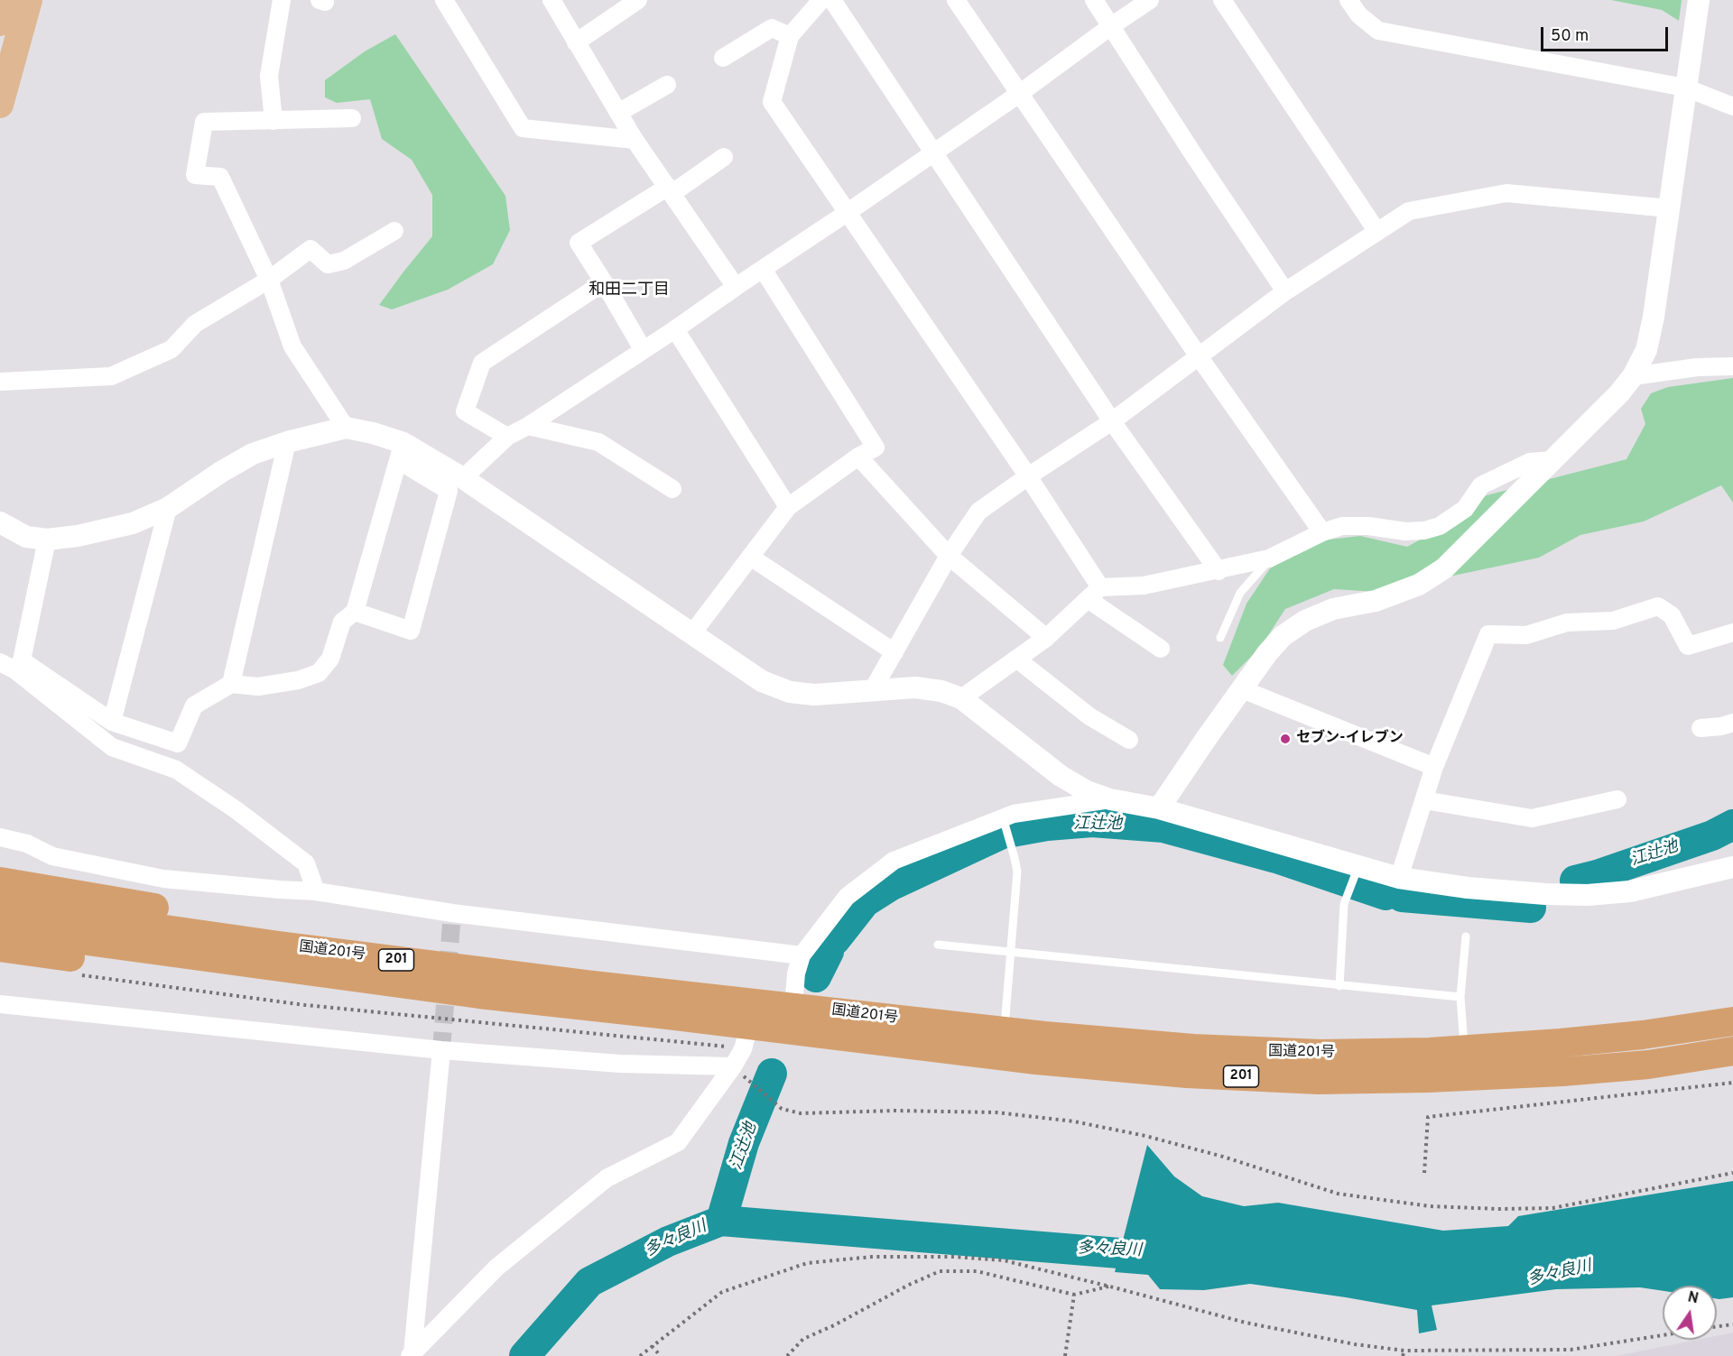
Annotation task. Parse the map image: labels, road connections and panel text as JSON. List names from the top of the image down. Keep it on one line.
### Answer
{"streets":{"highway":["国道201号","201"]},"crossings":[["国道201号","201"]],"districts":["和田二丁目"],"water":["江辻池","多々良川"],"places":["セブン-イレブン"],"scale_bar":"50 m","north":"top"}
